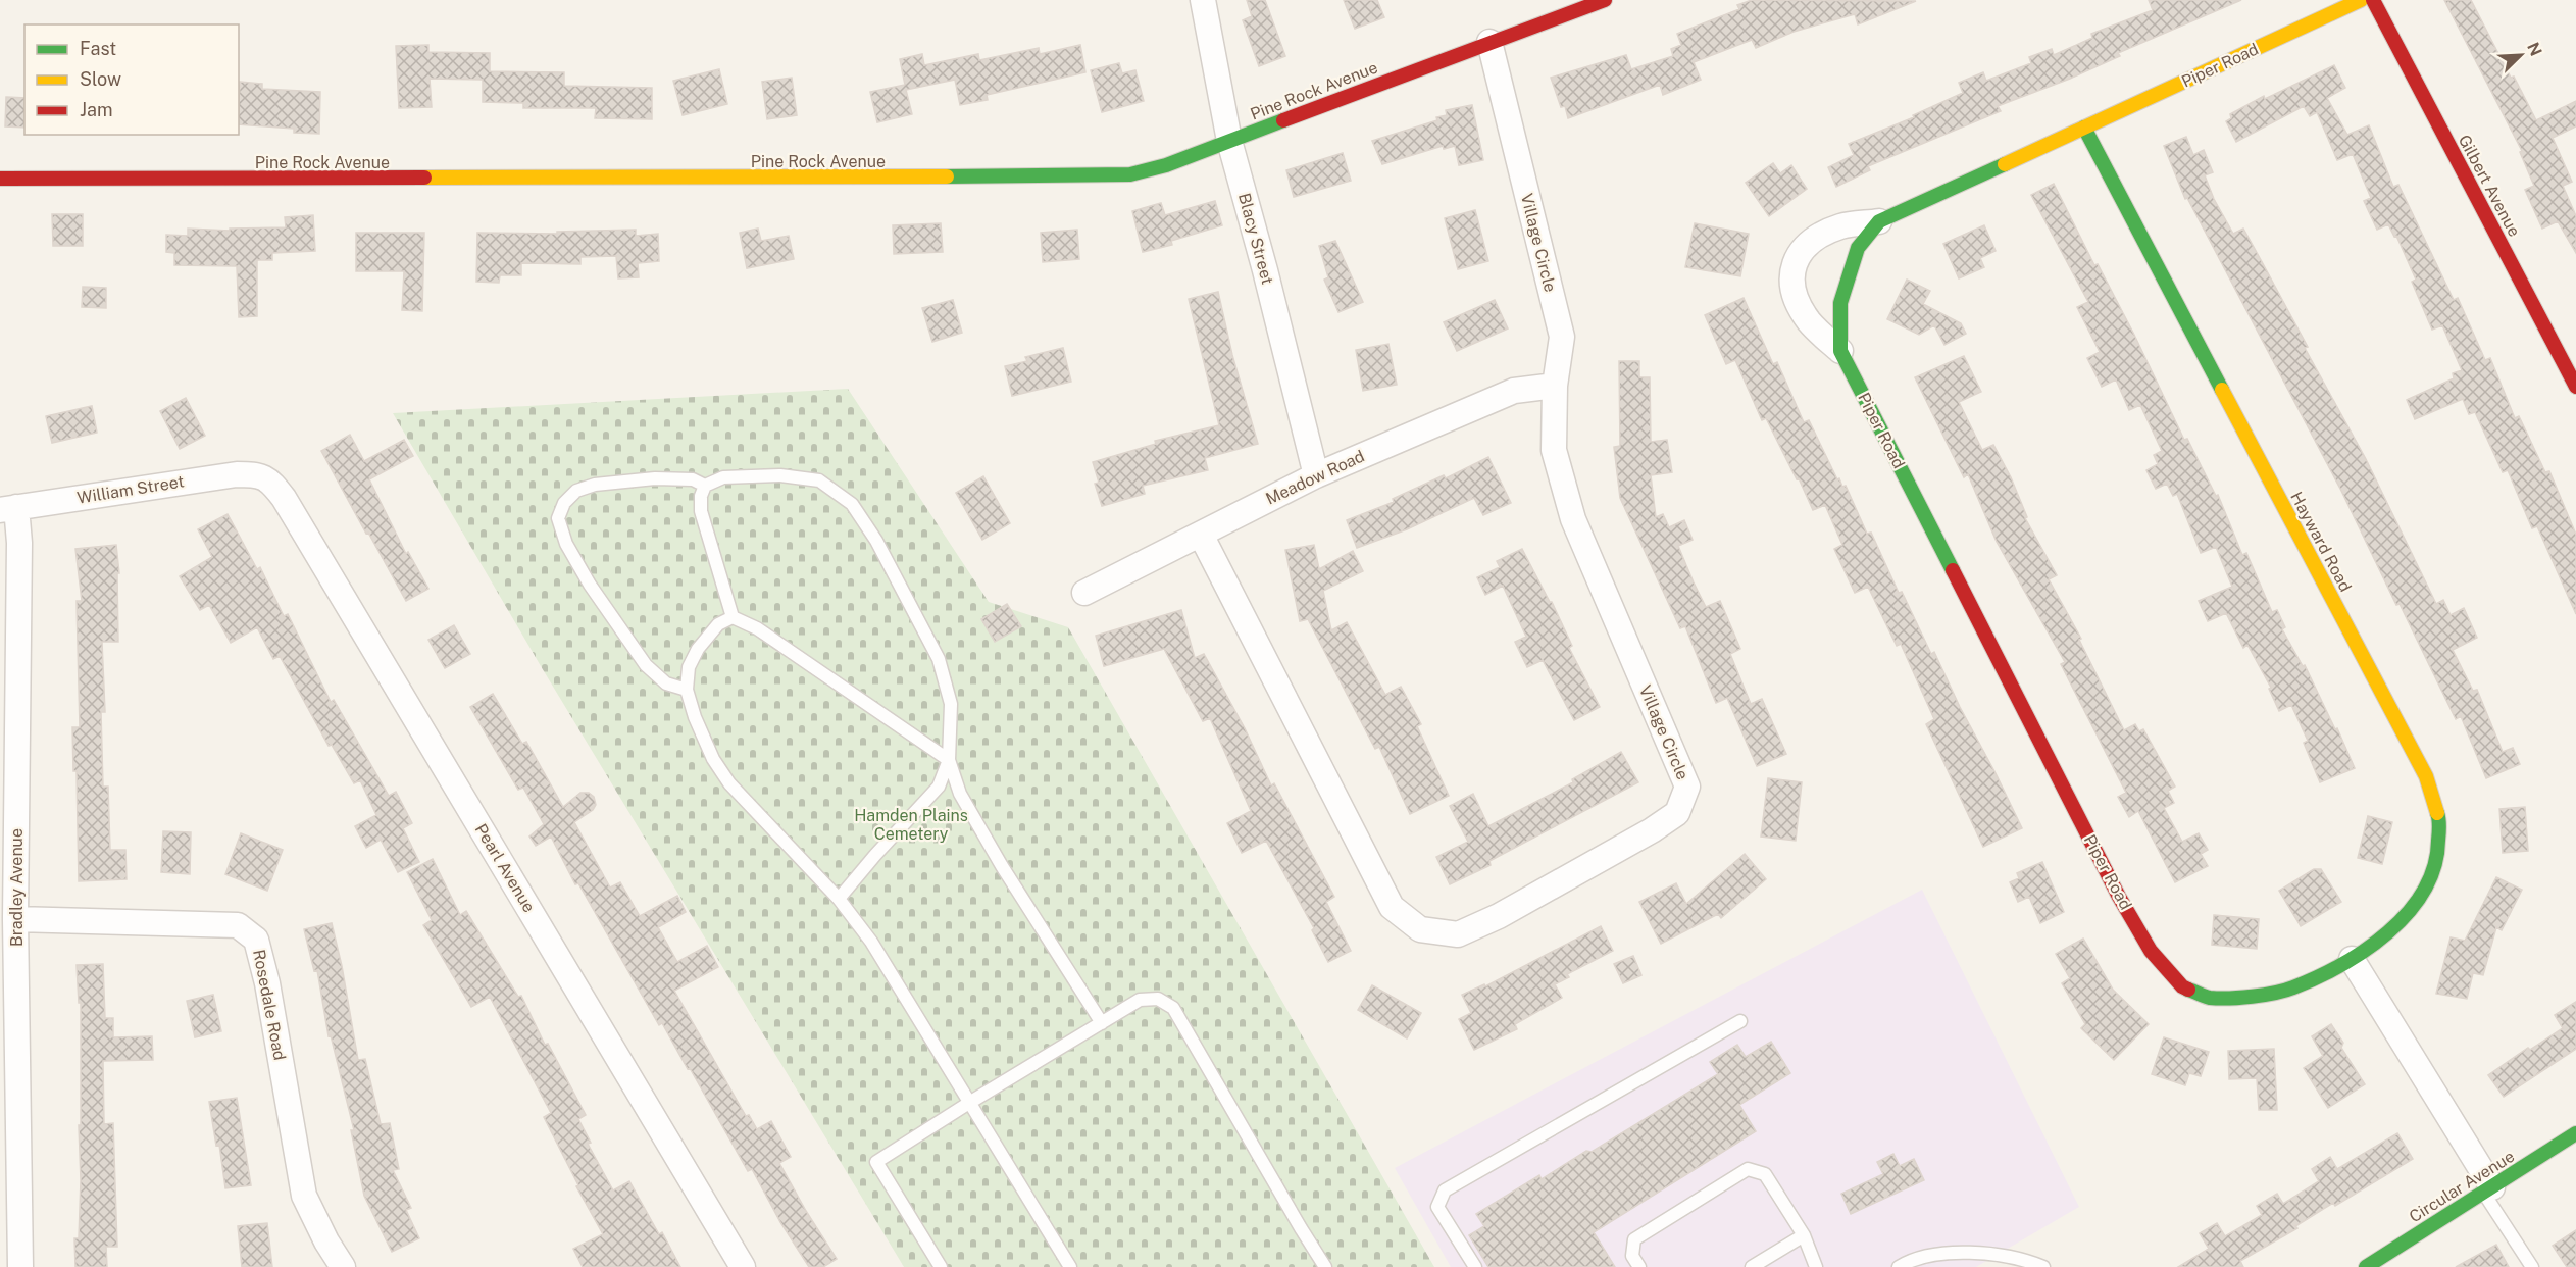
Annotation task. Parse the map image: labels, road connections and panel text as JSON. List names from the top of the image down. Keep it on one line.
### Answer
{"streets":{"street":["Piper Road","Pine Rock Avenue","Gilbert Avenue","Blacy Street","Village Circle","Meadow Road","William Street","Hayward Road","Pearl Avenue","Bradley Avenue","Rosedale Road","Circular Avenue"]},"crossings":[["Piper Road","Hayward Road"],["Pine Rock Avenue","Blacy Street"],["Pine Rock Avenue","Village Circle"],["Blacy Street","Meadow Road"],["Village Circle","Meadow Road"],["William Street","Pearl Avenue"],["William Street","Bradley Avenue"],["Bradley Avenue","Rosedale Road"]],"parks":["Hamden Plains Cemetery"],"legend":["Fast","Slow","Jam"],"north":"top right"}
